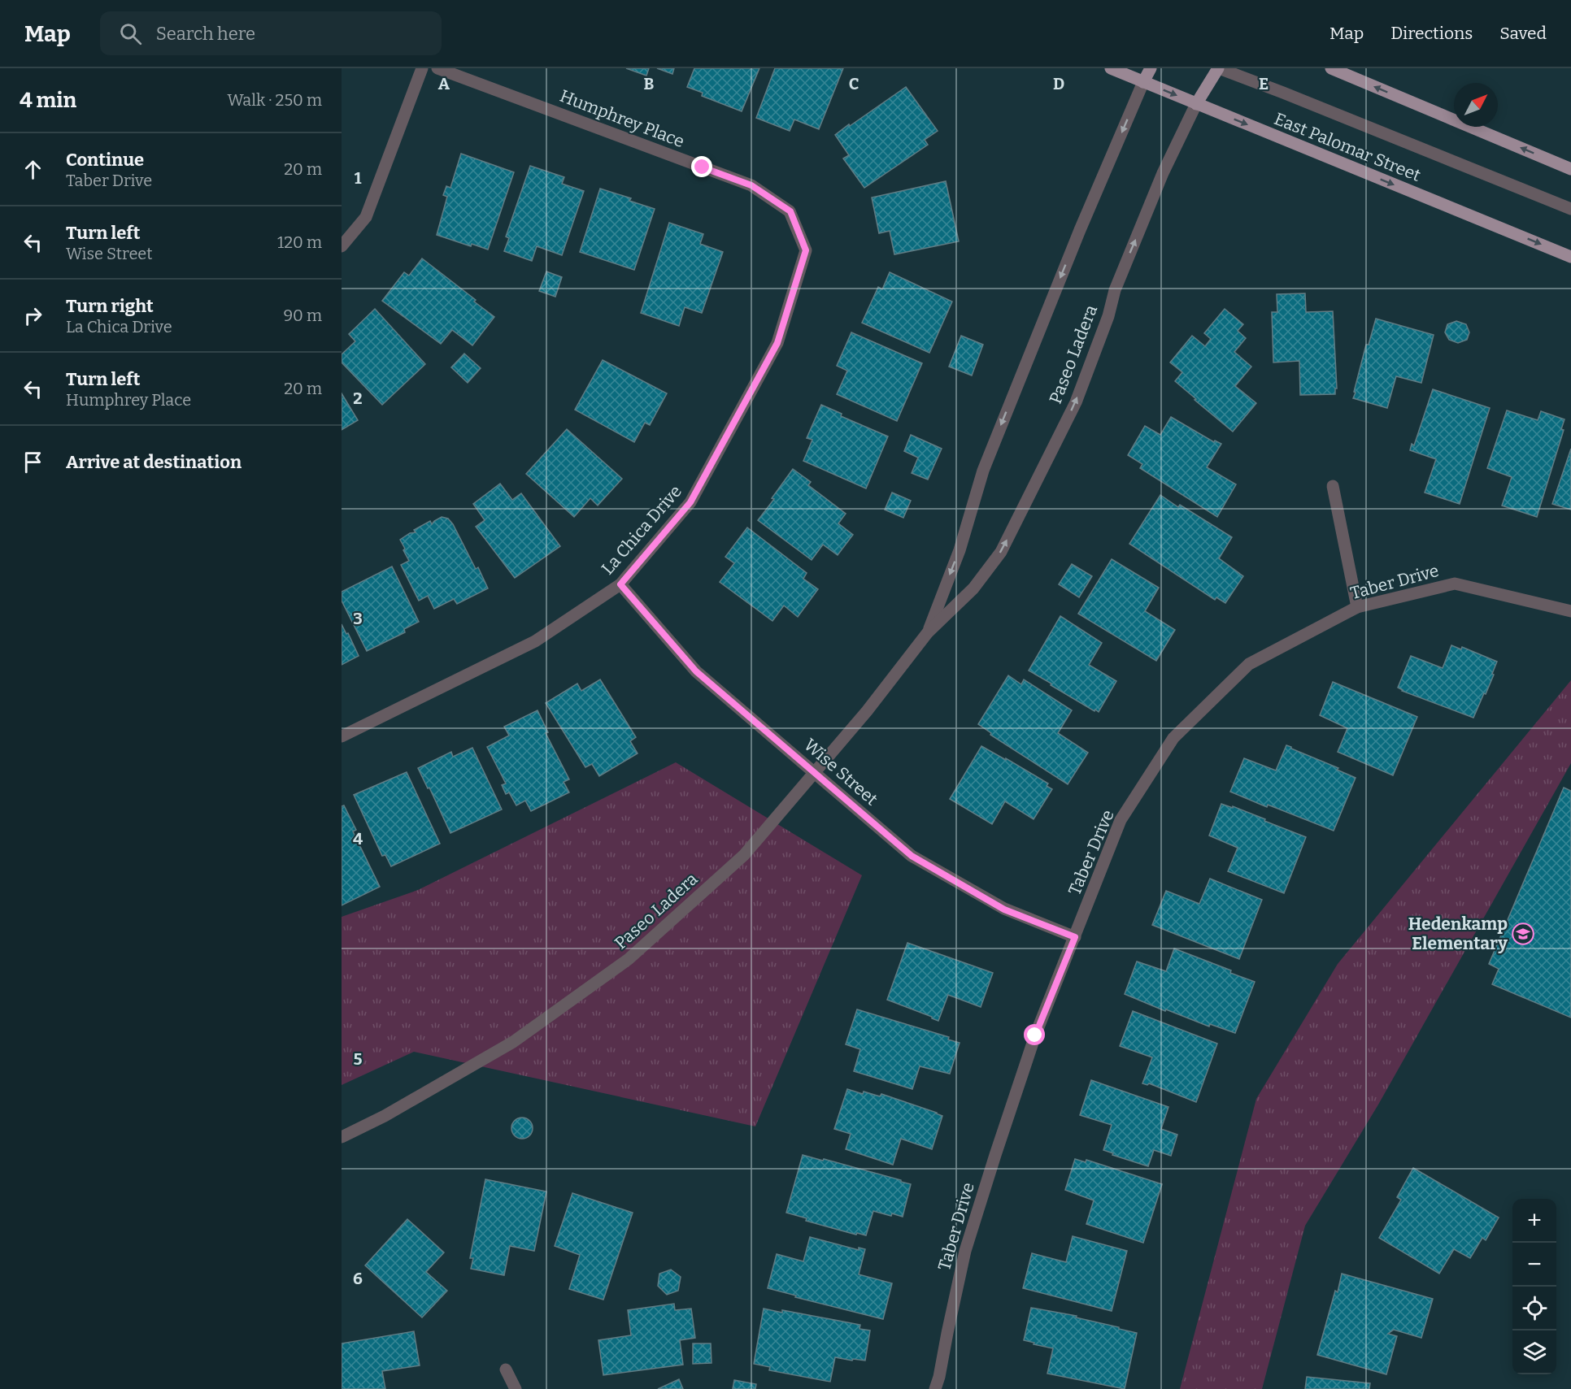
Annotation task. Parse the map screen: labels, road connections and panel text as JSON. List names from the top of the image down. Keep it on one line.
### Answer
{"streets":{"main road":["East Palomar Street","Paseo Ladera"],"street":["Humphrey Place","La Chica Drive","Taber Drive","Wise Street"]},"crossings":[["Humphrey Place","La Chica Drive"],["East Palomar Street","Paseo Ladera"],["Paseo Ladera","Wise Street"],["La Chica Drive","Wise Street"],["Taber Drive","Wise Street"]],"places":{"school or university":["Hedenkamp Elementary"]},"north":"top right","page":{"header":"Map","search":"Search here","nav":["Map","Directions","Saved"],"heading":["4 min","Walk · 250 m"],"list":[["Continue","Taber Drive","20 m"],["Turn left","Wise Street","120 m"],["Turn right","La Chica Drive","90 m"],["Turn left","Humphrey Place","20 m"],"Arrive at destination"],"map_buttons":["+","−"]},"grid":{"columns":["A","B","C","D","E"],"rows":["1","2","3","4","5","6"]}}
